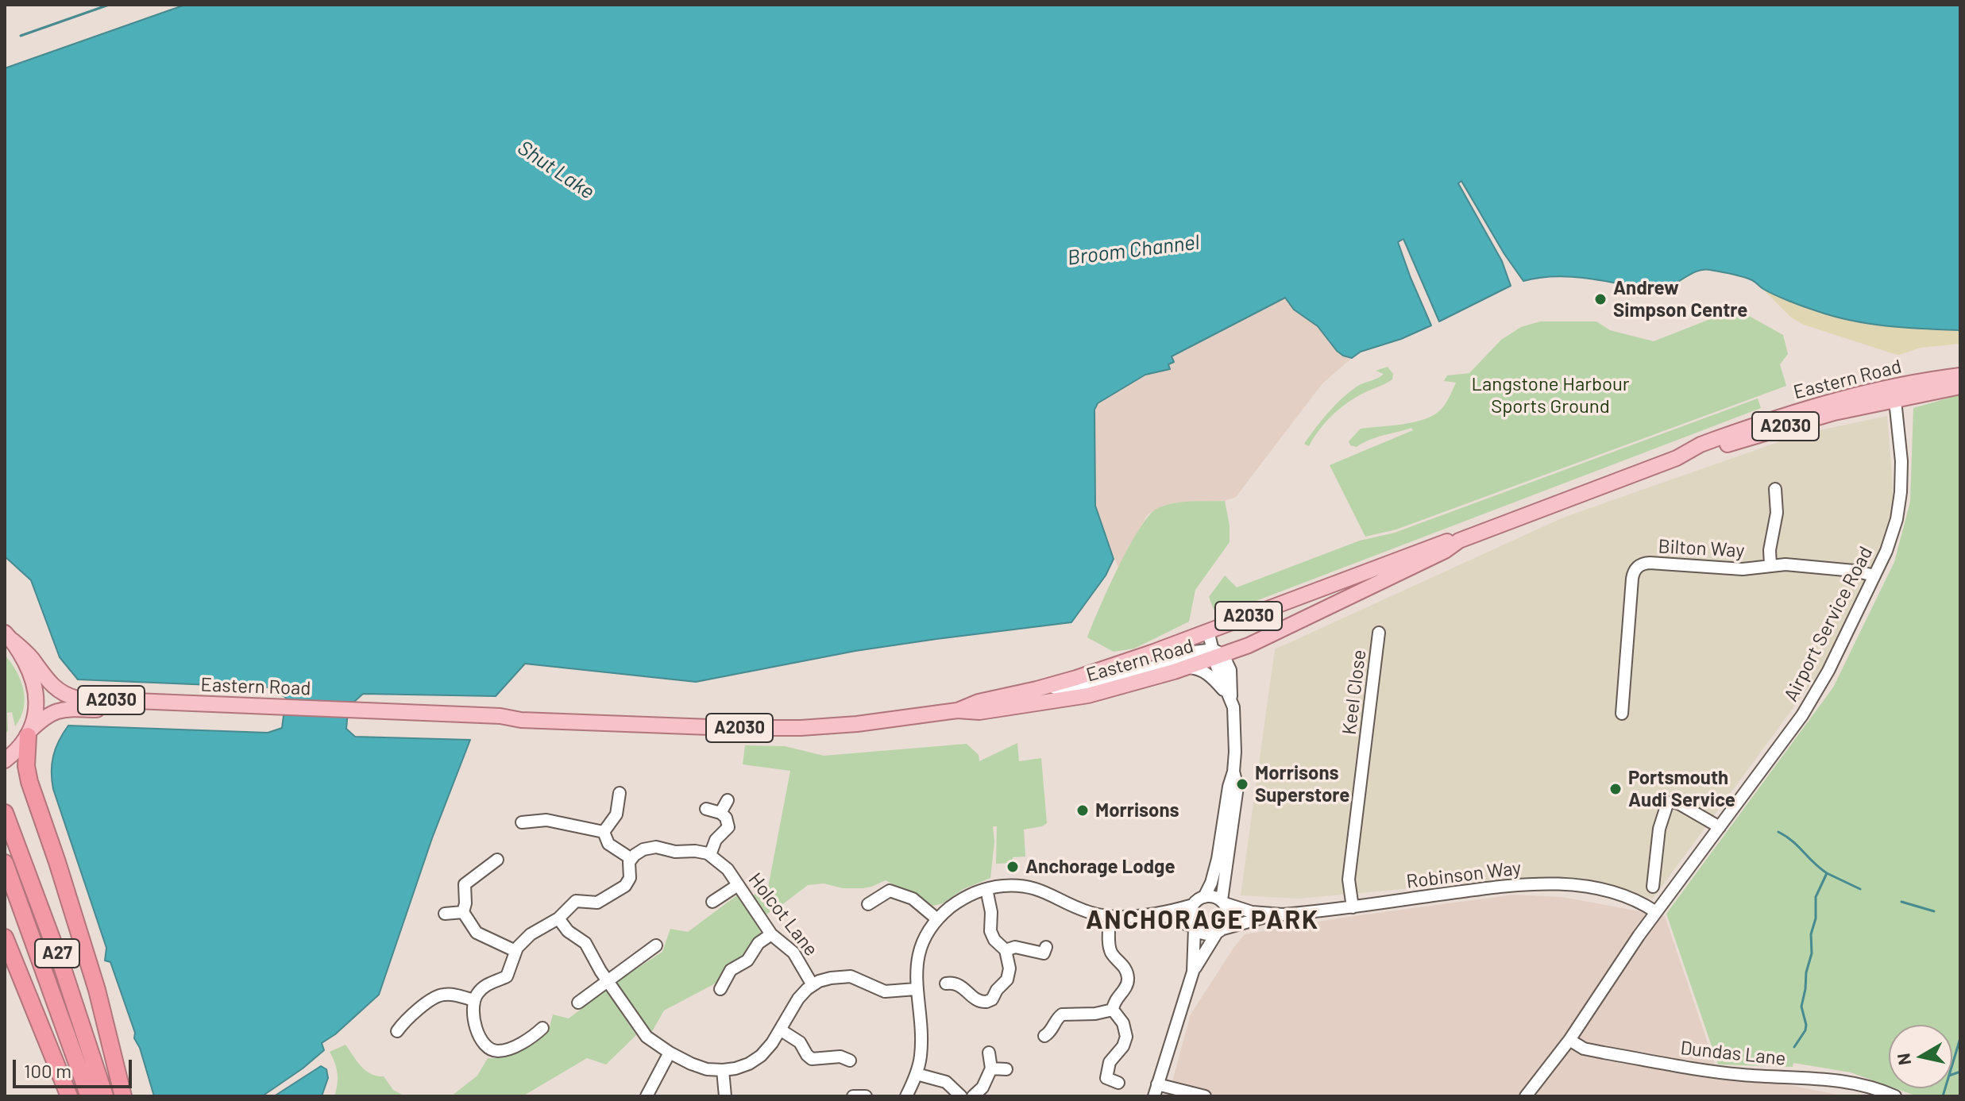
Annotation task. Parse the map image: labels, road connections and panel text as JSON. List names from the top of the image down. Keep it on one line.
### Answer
{"streets":{"highway":["A27"],"main road":["Eastern Road","A2030"],"street":["Bilton Way","Airport Service Road","Keel Close","Robinson Way","Holcot Lane","Dundas Lane"]},"crossings":[["Eastern Road","Airport Service Road"],["Bilton Way","Airport Service Road"],["Airport Service Road","Robinson Way"],["Airport Service Road","Dundas Lane"],["Keel Close","Robinson Way"]],"districts":["ANCHORAGE PARK"],"water":["Shut Lake","Broom Channel"],"parks":["Langstone Harbour Sports Ground"],"places":["Andrew Simpson Centre","Morrisons Superstore","Portsmouth Audi Service","Morrisons","Anchorage Lodge"],"scale_bar":"100 m","north":"left"}
